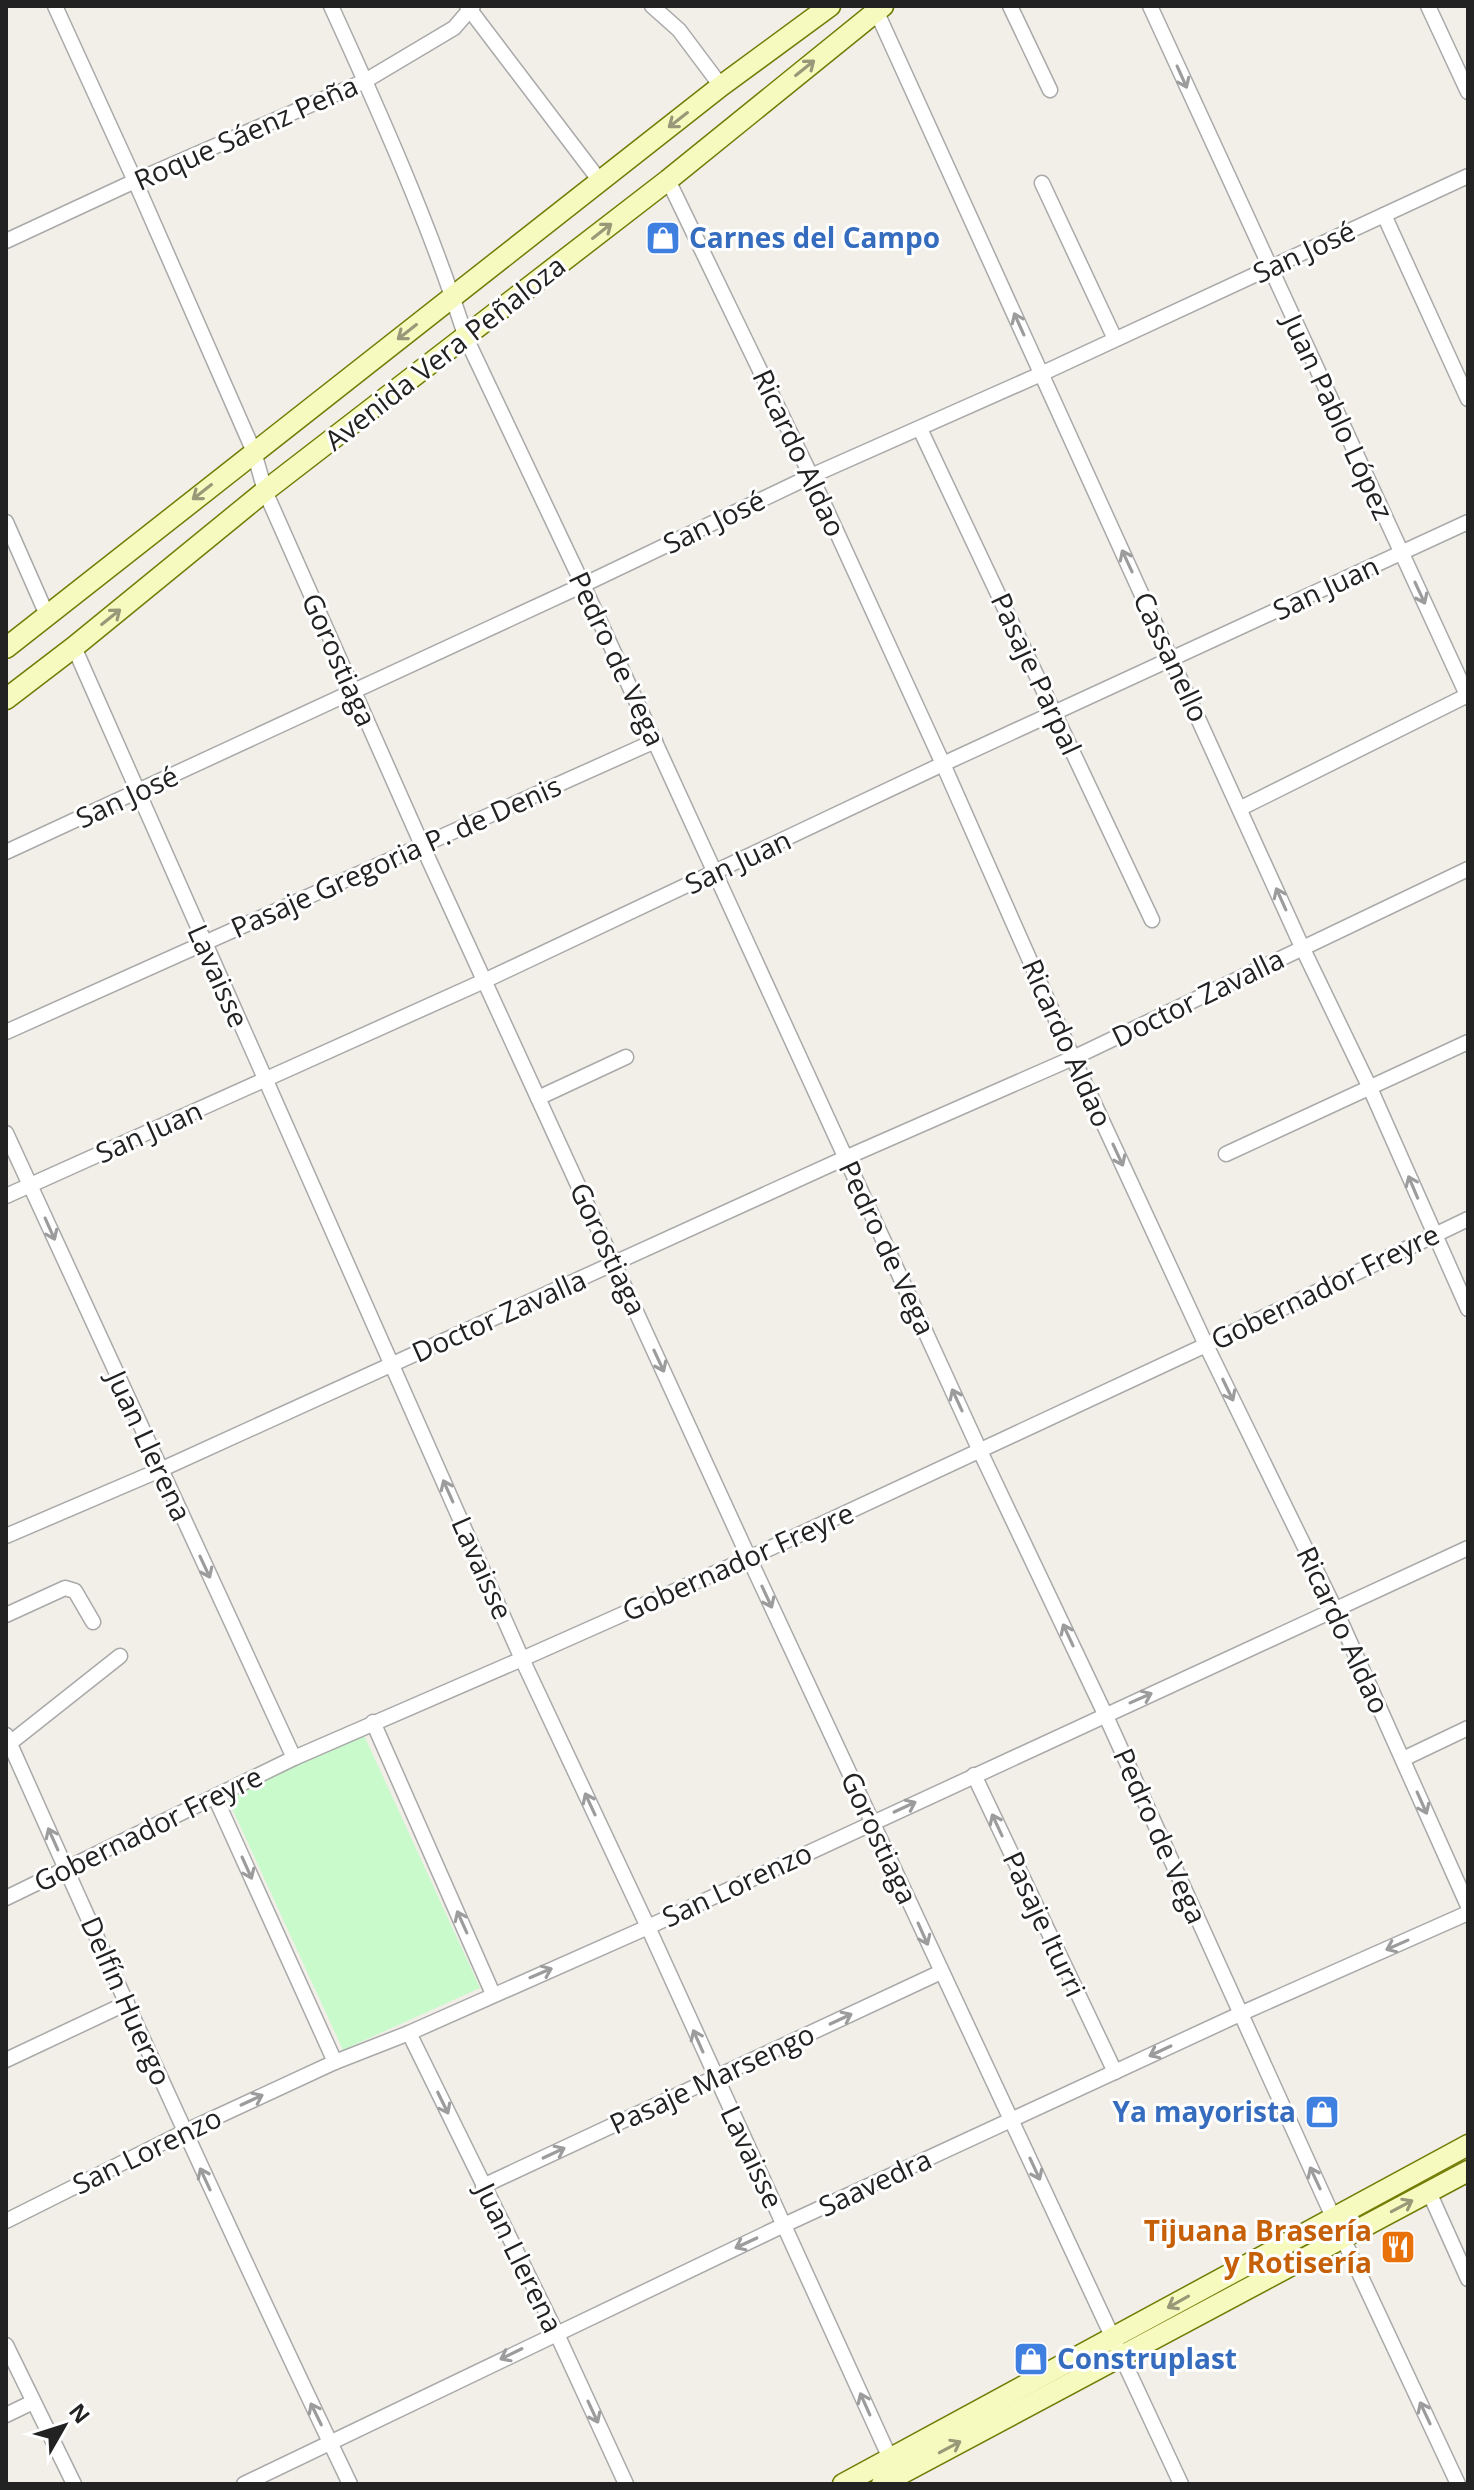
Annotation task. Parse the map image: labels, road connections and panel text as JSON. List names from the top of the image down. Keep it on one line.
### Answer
{"streets":{"main road":["Avenida Vera Peñaloza"],"street":["Roque Sáenz Peña","San José","Juan Pablo López","Ricardo Aldao","San Juan","Cassanello","Pedro de Vega","Gorostiaga","Pasaje Parpal","Pasaje Gregoria P. de Denis","Lavaisse","Doctor Zavalla","Gobernador Freyre","Juan Llerena","San Lorenzo","Pasaje Iturri","Delfín Huergo","Pasaje Marsengo","Saavedra"]},"crossings":[["Roque Sáenz Peña","Pedro de Vega"],["Roque Sáenz Peña","Gorostiaga"],["San José","Juan Pablo López"],["San José","Ricardo Aldao"],["San José","Cassanello"],["San José","Pedro de Vega"],["San José","Gorostiaga"],["San José","Pasaje Parpal"],["San José","Lavaisse"],["Avenida Vera Peñaloza","Ricardo Aldao"],["Avenida Vera Peñaloza","Cassanello"],["Avenida Vera Peñaloza","Pedro de Vega"],["Avenida Vera Peñaloza","Gorostiaga"],["Avenida Vera Peñaloza","Lavaisse"],["Juan Pablo López","San Juan"],["Ricardo Aldao","San Juan"],["Ricardo Aldao","Doctor Zavalla"],["Ricardo Aldao","Gobernador Freyre"],["Ricardo Aldao","San Lorenzo"],["San Juan","Cassanello"],["San Juan","Pedro de Vega"],["San Juan","Gorostiaga"],["San Juan","Pasaje Parpal"],["San Juan","Lavaisse"],["San Juan","Juan Llerena"],["Cassanello","Doctor Zavalla"],["Cassanello","Gobernador Freyre"],["Pedro de Vega","Pasaje Gregoria P. de Denis"],["Pedro de Vega","Doctor Zavalla"],["Pedro de Vega","Gobernador Freyre"],["Pedro de Vega","San Lorenzo"],["Pedro de Vega","Saavedra"],["Gorostiaga","Pasaje Gregoria P. de Denis"],["Gorostiaga","Doctor Zavalla"],["Gorostiaga","Gobernador Freyre"],["Gorostiaga","San Lorenzo"],["Gorostiaga","Pasaje Marsengo"],["Gorostiaga","Saavedra"],["Pasaje Gregoria P. de Denis","Lavaisse"],["Lavaisse","Doctor Zavalla"],["Lavaisse","Gobernador Freyre"],["Lavaisse","San Lorenzo"],["Lavaisse","Pasaje Marsengo"],["Lavaisse","Saavedra"],["Doctor Zavalla","Juan Llerena"],["Gobernador Freyre","Juan Llerena"],["Gobernador Freyre","Delfín Huergo"],["Juan Llerena","San Lorenzo"],["Juan Llerena","Pasaje Marsengo"],["Juan Llerena","Saavedra"],["San Lorenzo","Pasaje Iturri"],["San Lorenzo","Delfín Huergo"],["Pasaje Iturri","Saavedra"],["Delfín Huergo","Saavedra"]],"one_way":["Juan Pablo López","Ricardo Aldao","Cassanello","Pedro de Vega","Gorostiaga","Lavaisse","Juan Llerena","San Lorenzo","Pasaje Iturri","Delfín Huergo","Pasaje Marsengo","Saavedra"],"places":{"shop":["Carnes del Campo","Ya mayorista","Construplast"],"restaurant":["Tijuana Brasería y Rotisería"]},"north":"top right"}
